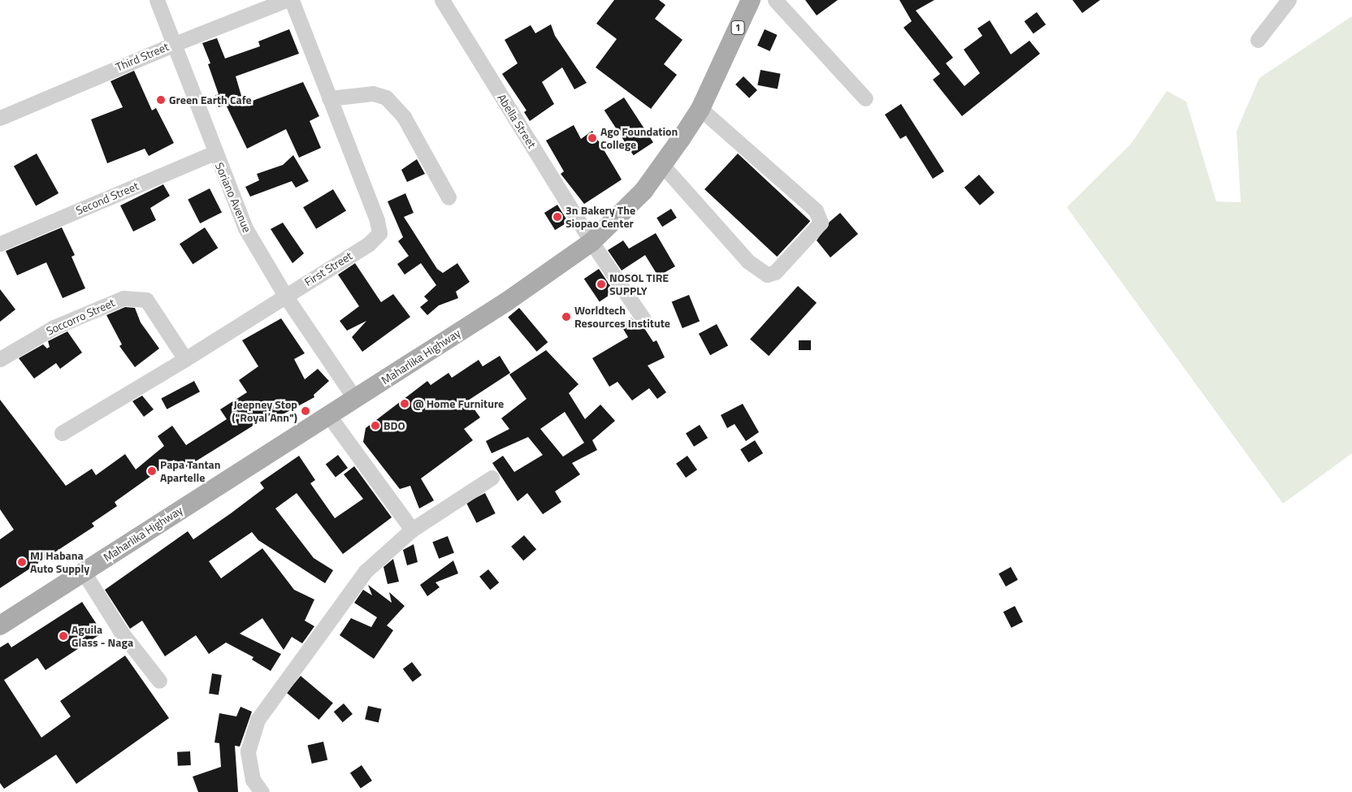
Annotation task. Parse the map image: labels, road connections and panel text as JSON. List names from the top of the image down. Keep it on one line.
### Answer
{"streets":{"main road":["1","Maharlika Highway"],"street":["Third Street","Abella Street","Soriano Avenue","Second Street","First Street","Soccorro Street"]},"crossings":[["Third Street","Soriano Avenue"],["Abella Street","Maharlika Highway"],["Soriano Avenue","Second Street"],["Soriano Avenue","First Street"],["Soriano Avenue","Maharlika Highway"],["First Street","Soccorro Street"]],"places":["Green Earth Cafe","Ago Foundation College","3n Bakery The Siopao Center","NOSOL TIRE SUPPLY","Worldtech Resources Institute","@ Home Furniture","Jeepney Stop (\"Royal Ann\")","BDO","Papa Tantan Apartelle","MJ Habana Auto Supply","Aguila Glass - Naga"]}
